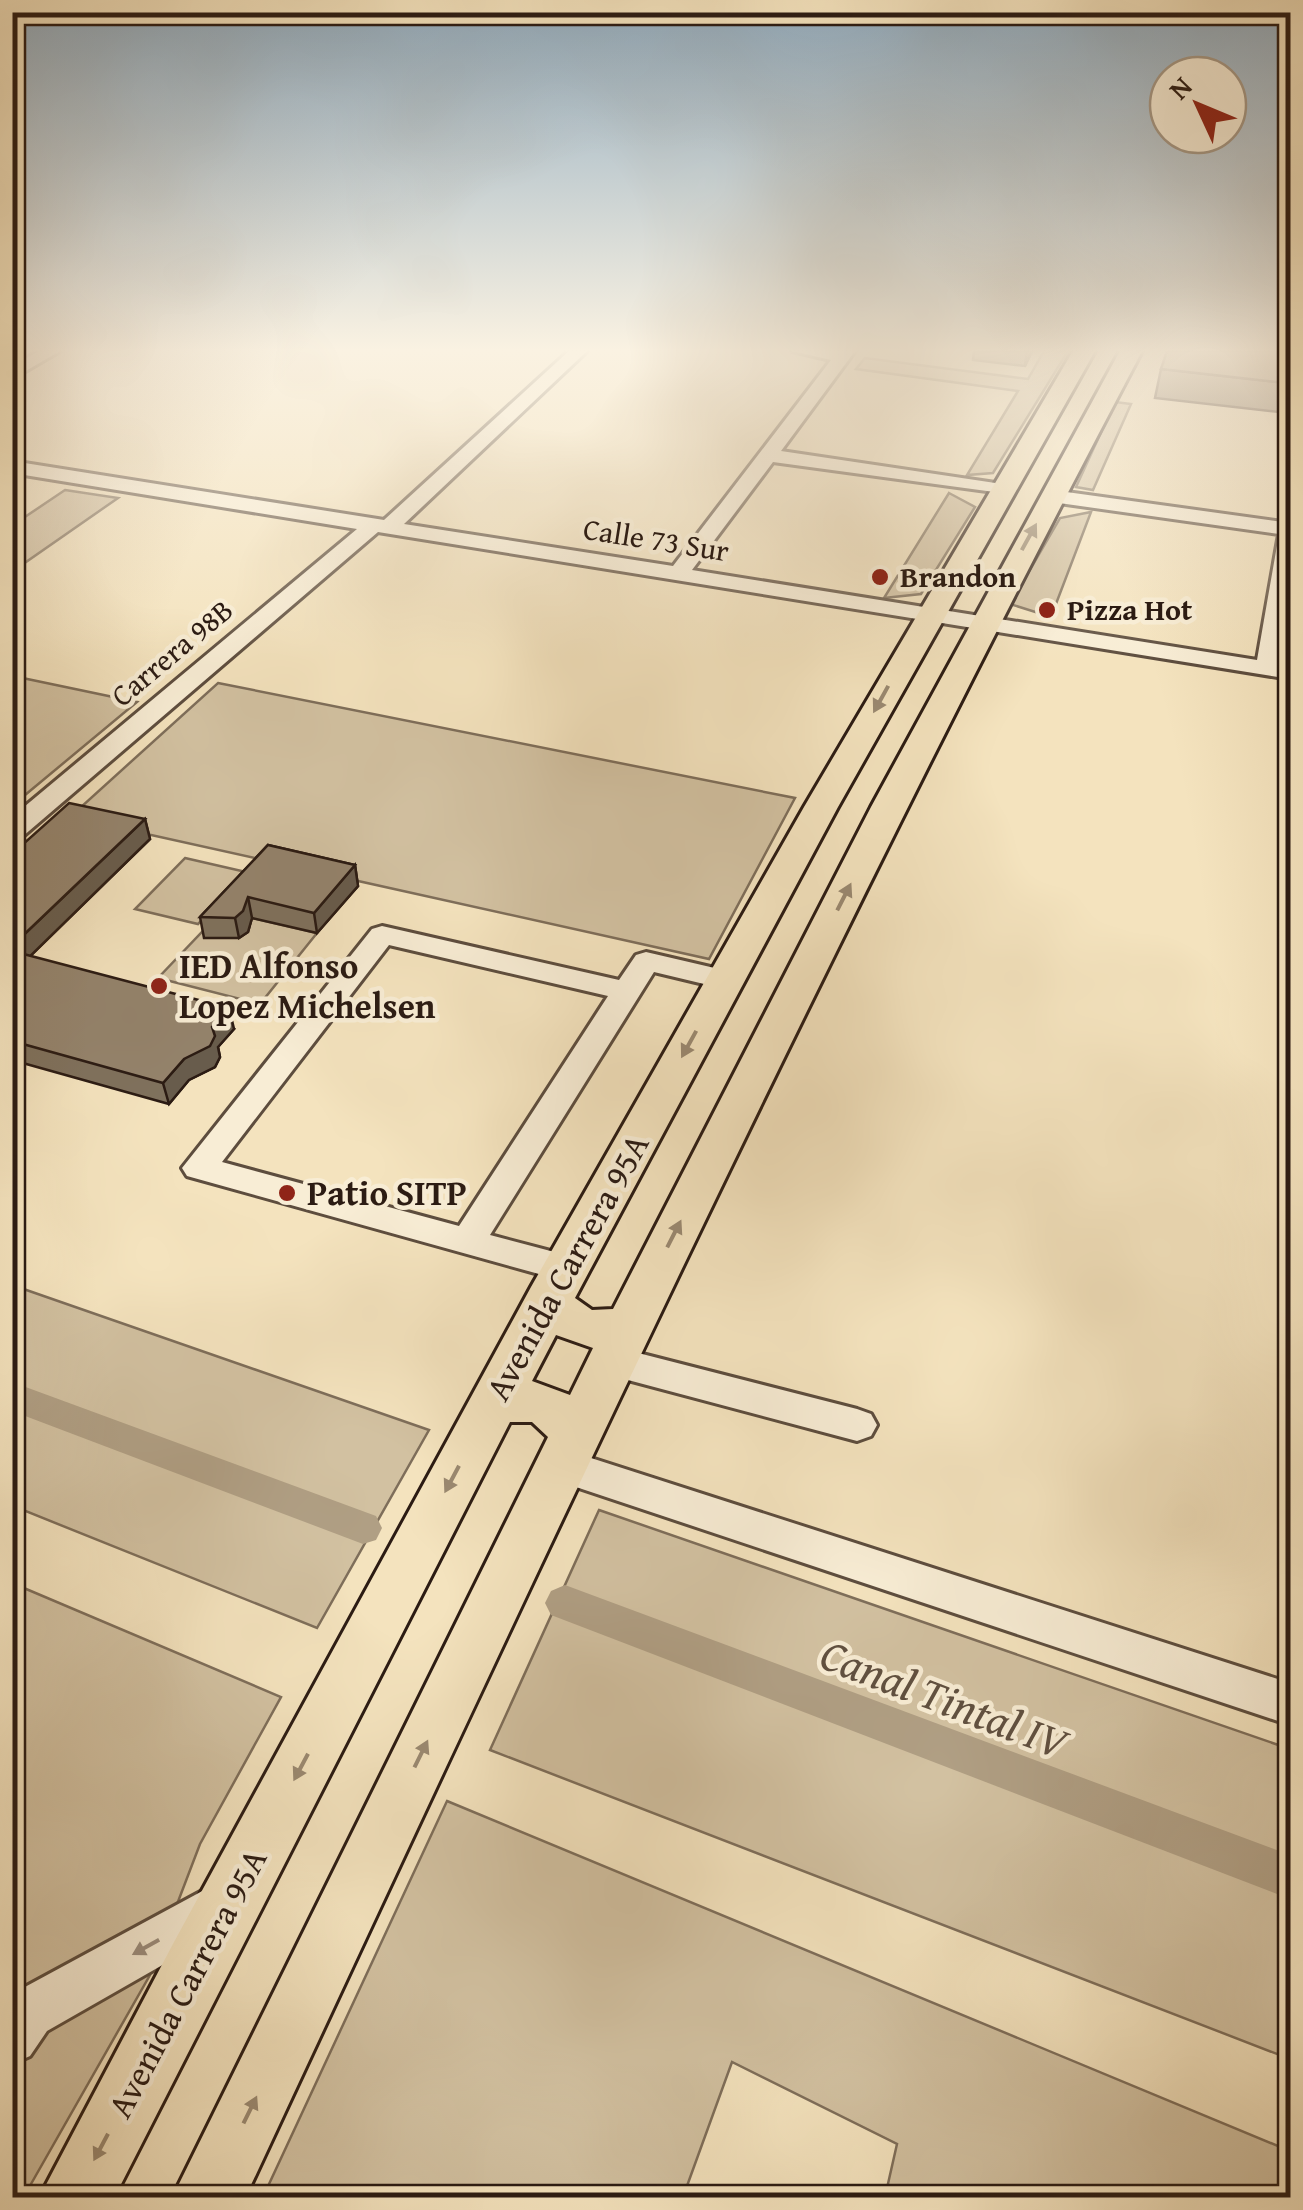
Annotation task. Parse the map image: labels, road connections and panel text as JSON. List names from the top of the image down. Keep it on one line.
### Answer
{"streets":{"main road":["Avenida Carrera 95A"],"street":["Calle 73 Sur","Carrera 98B"]},"crossings":[["Calle 73 Sur","Carrera 98B"],["Calle 73 Sur","Avenida Carrera 95A"]],"water":["Canal Tintal IV"],"places":["Brandon","Pizza Hot","IED Alfonso Lopez Michelsen","Patio SITP"],"north":"top left"}
